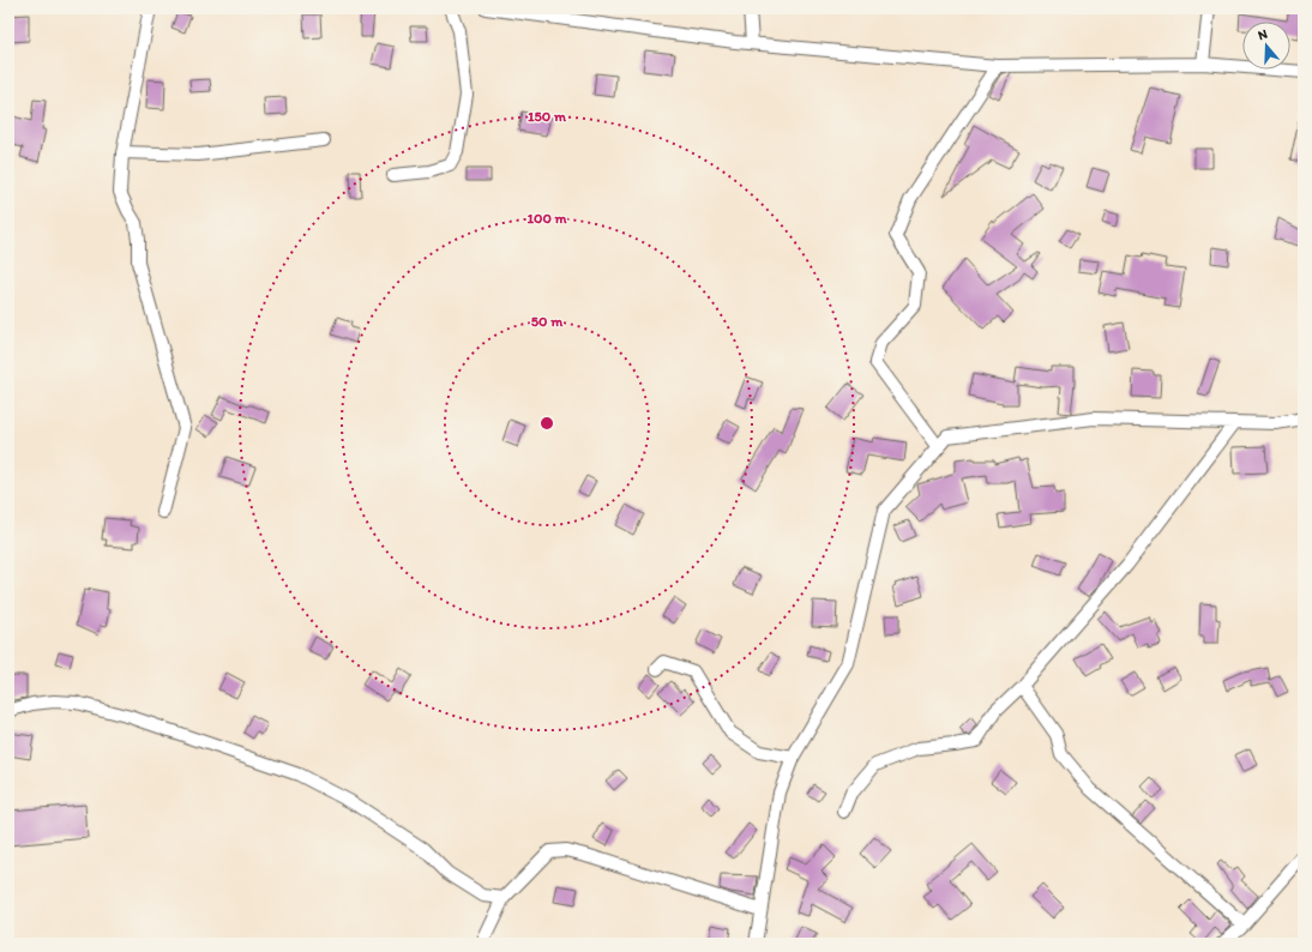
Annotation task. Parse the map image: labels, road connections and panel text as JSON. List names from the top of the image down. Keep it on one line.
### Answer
{"north":"top","rings":["150 m","100 m","50 m"]}
